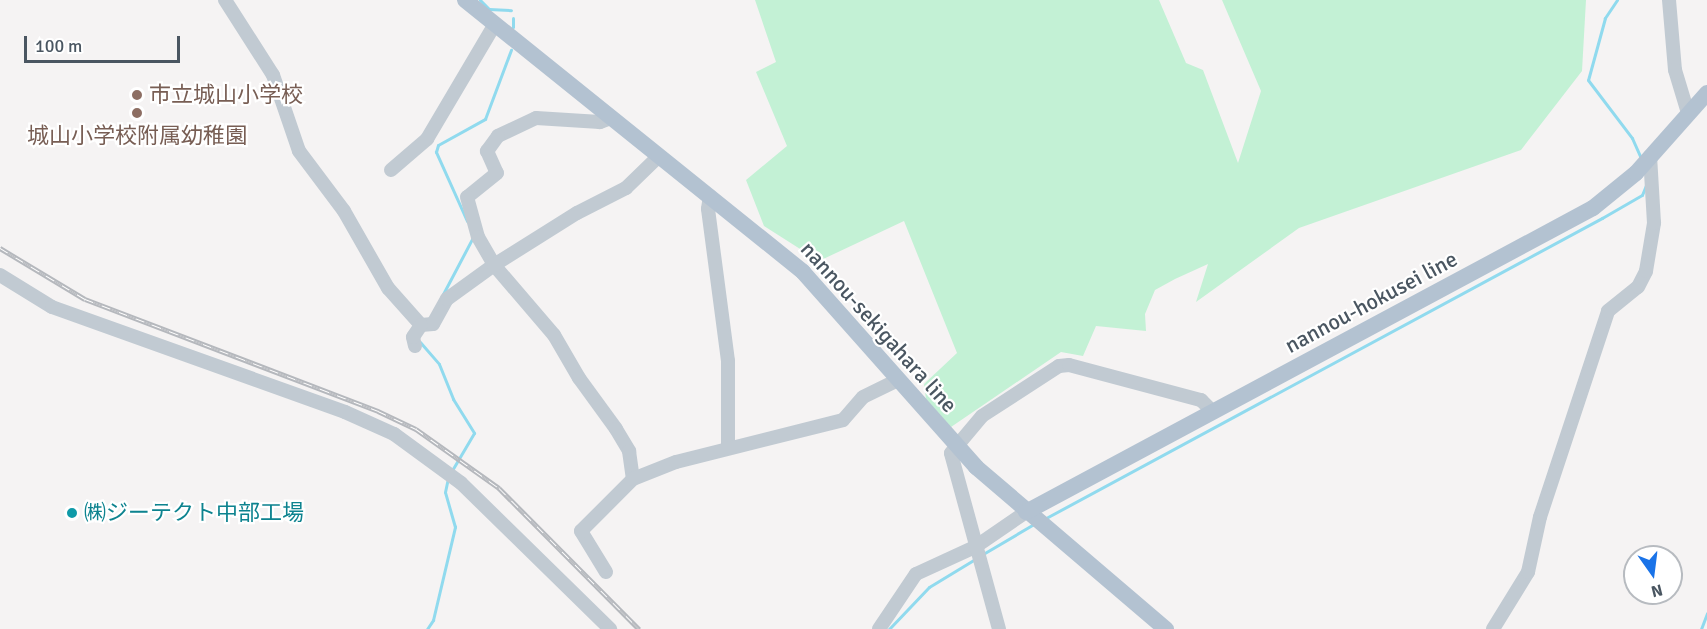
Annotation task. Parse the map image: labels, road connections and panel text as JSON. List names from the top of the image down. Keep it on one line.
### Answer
{"streets":{"main road":["nannou-hokusei line","nannou-sekigahara line"]},"crossings":[["nannou-hokusei line","nannou-sekigahara line"]],"places":["市立城山小学校","城山小学校附属幼稚園","㈱ジーテクト中部工場"],"scale_bar":"100 m","north":"bottom"}
